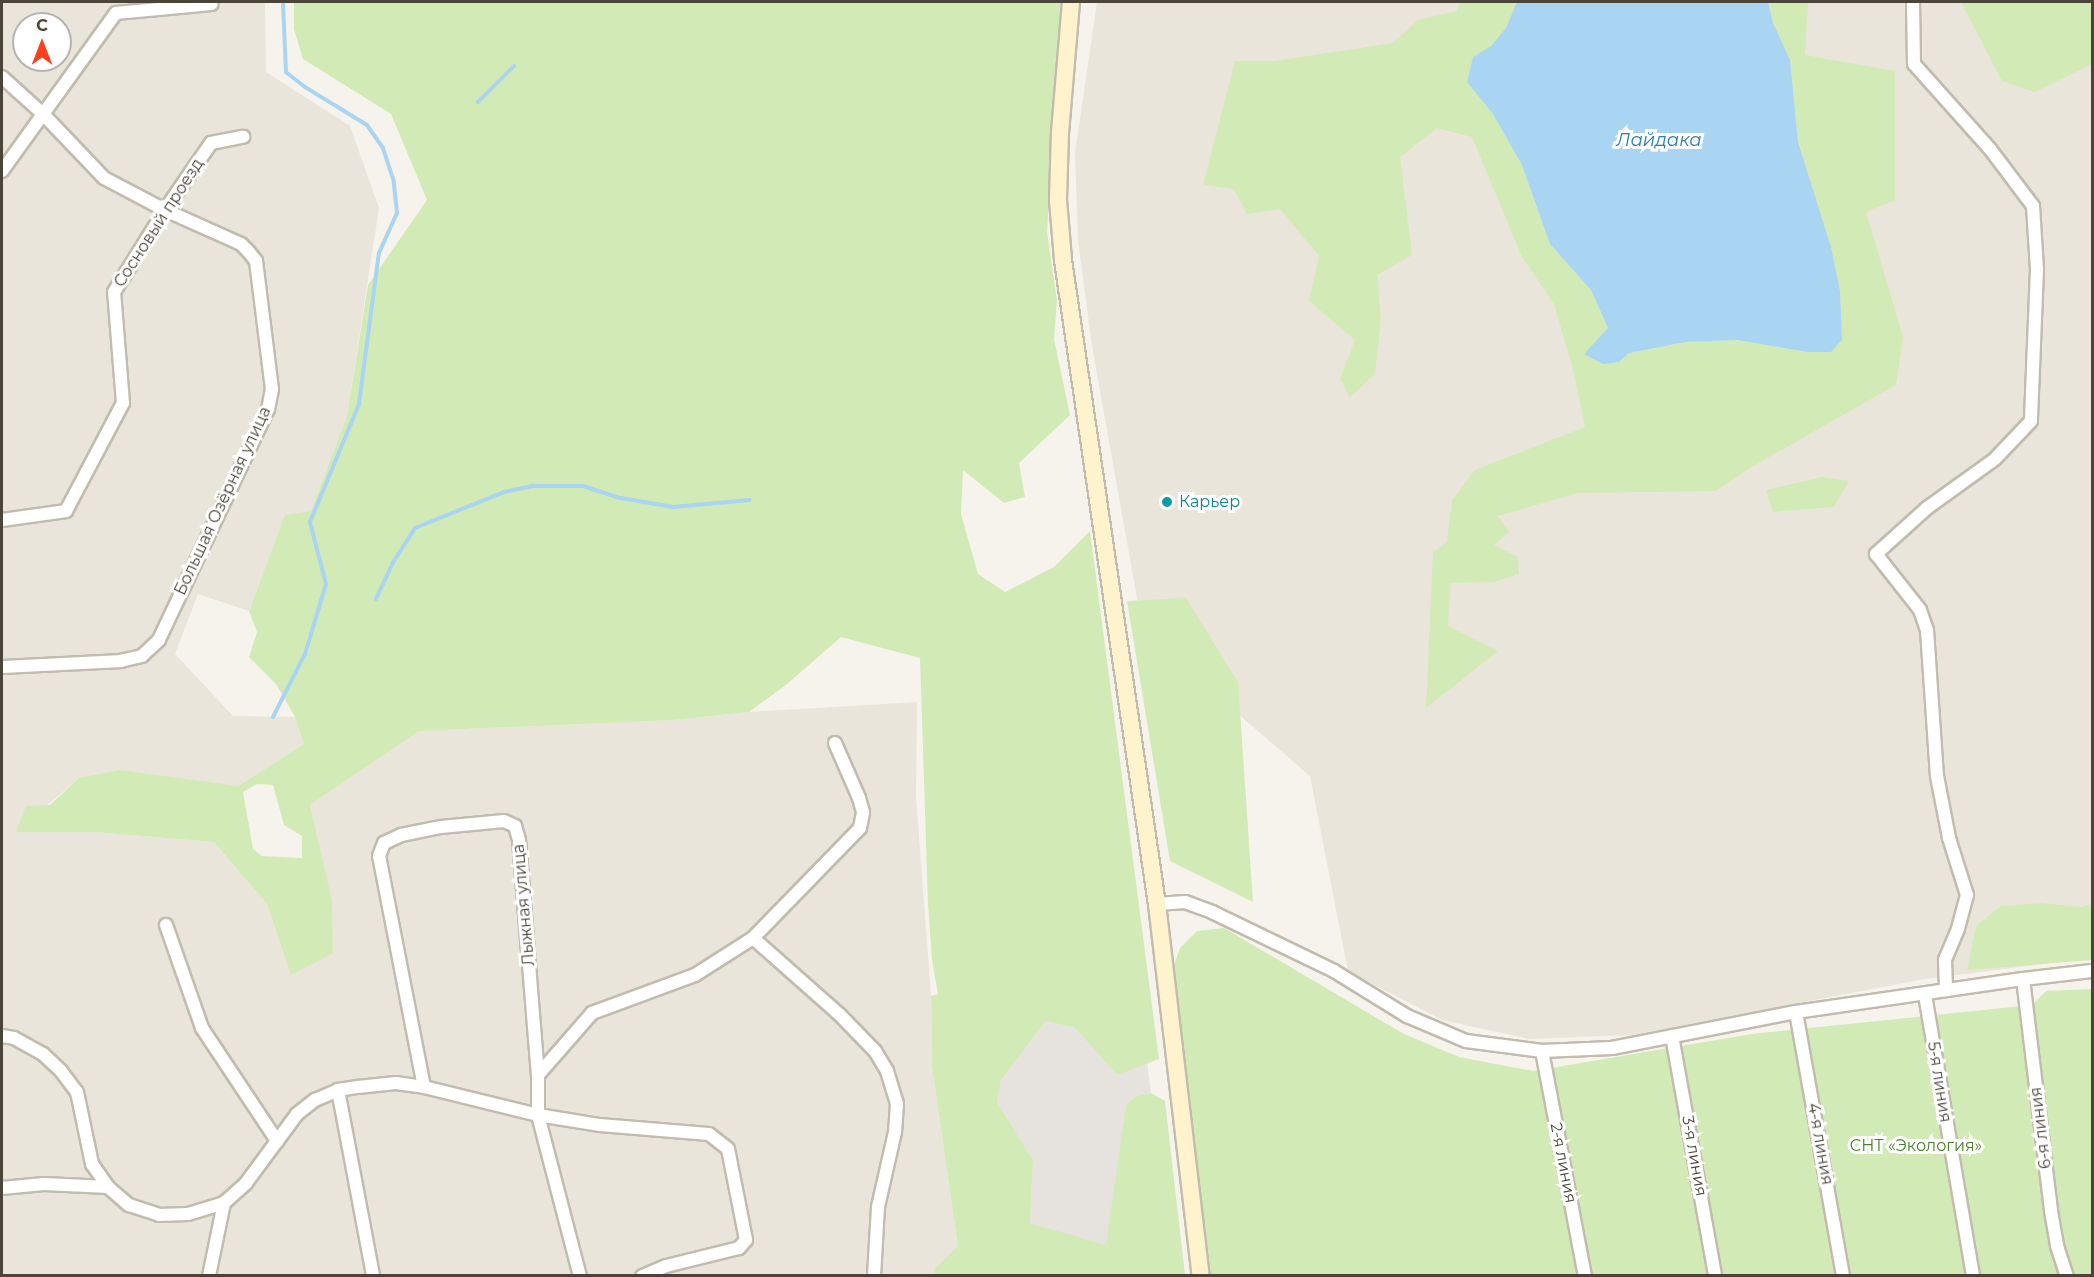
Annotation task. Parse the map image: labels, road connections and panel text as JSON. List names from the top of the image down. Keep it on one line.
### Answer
{"streets":{"street":["Сосновый проезд","Большая Озёрная улица","Лыжная улица","5-я линия","6-я линия","4-я линия","3-я линия","2-я линия"]},"crossings":[["Сосновый проезд","Большая Озёрная улица"]],"water":["Лайдака"],"parks":["СНТ «Экология»"],"places":["Карьер"],"north":"top"}
